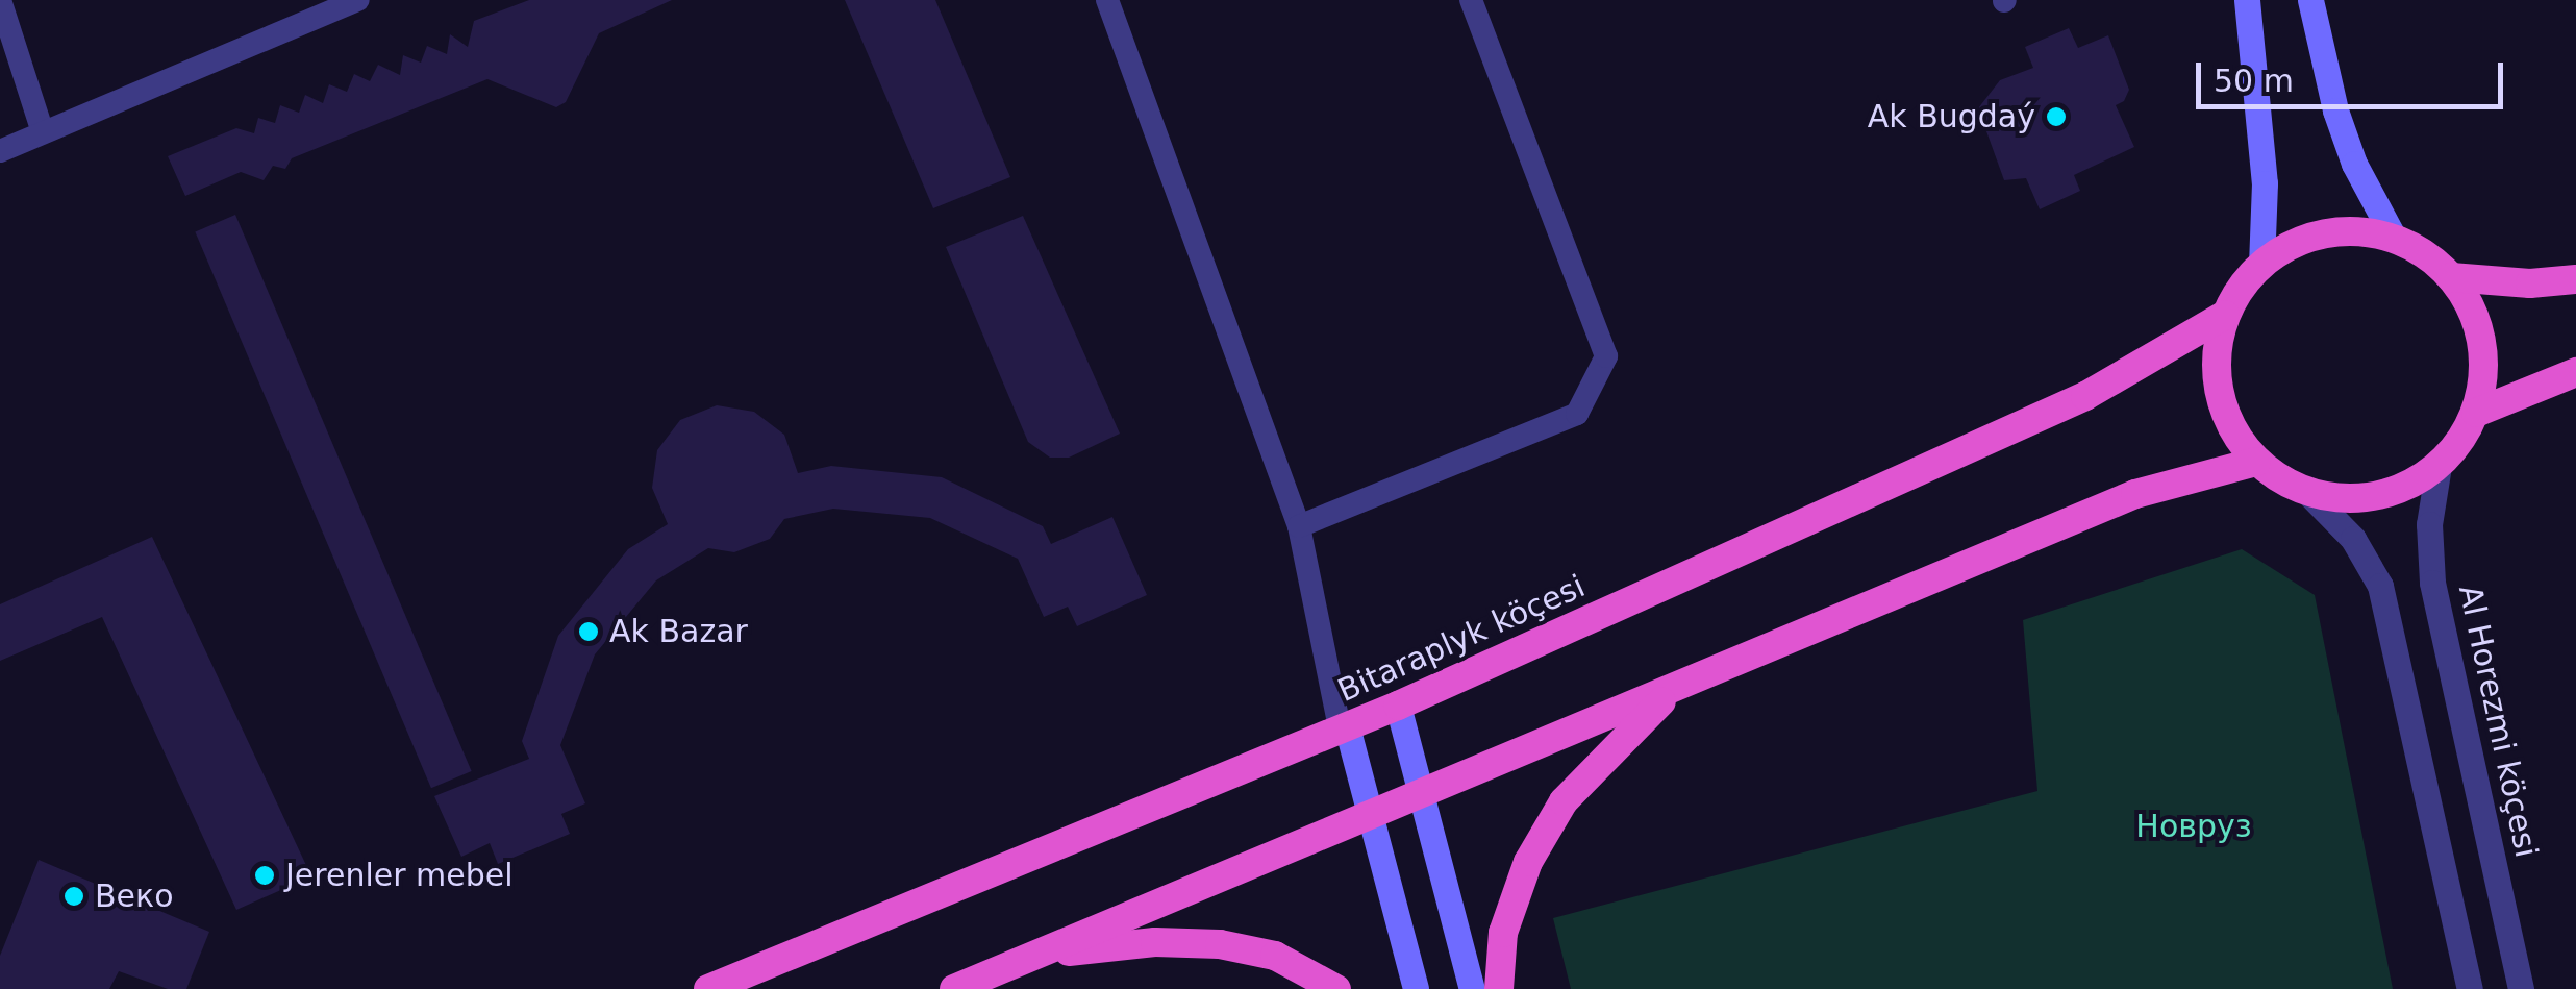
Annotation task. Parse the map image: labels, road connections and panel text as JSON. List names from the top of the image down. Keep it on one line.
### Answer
{"streets":{"highway":["Bitaraplyk köçesi"],"street":["Al Horezmi köçesi"]},"crossings":[["Bitaraplyk köçesi","Al Horezmi köçesi"]],"parks":["Новруз"],"places":["Ak Bugdaý","Ak Bazar","Jerenler mebel","Веко"],"scale_bar":"50 m"}
